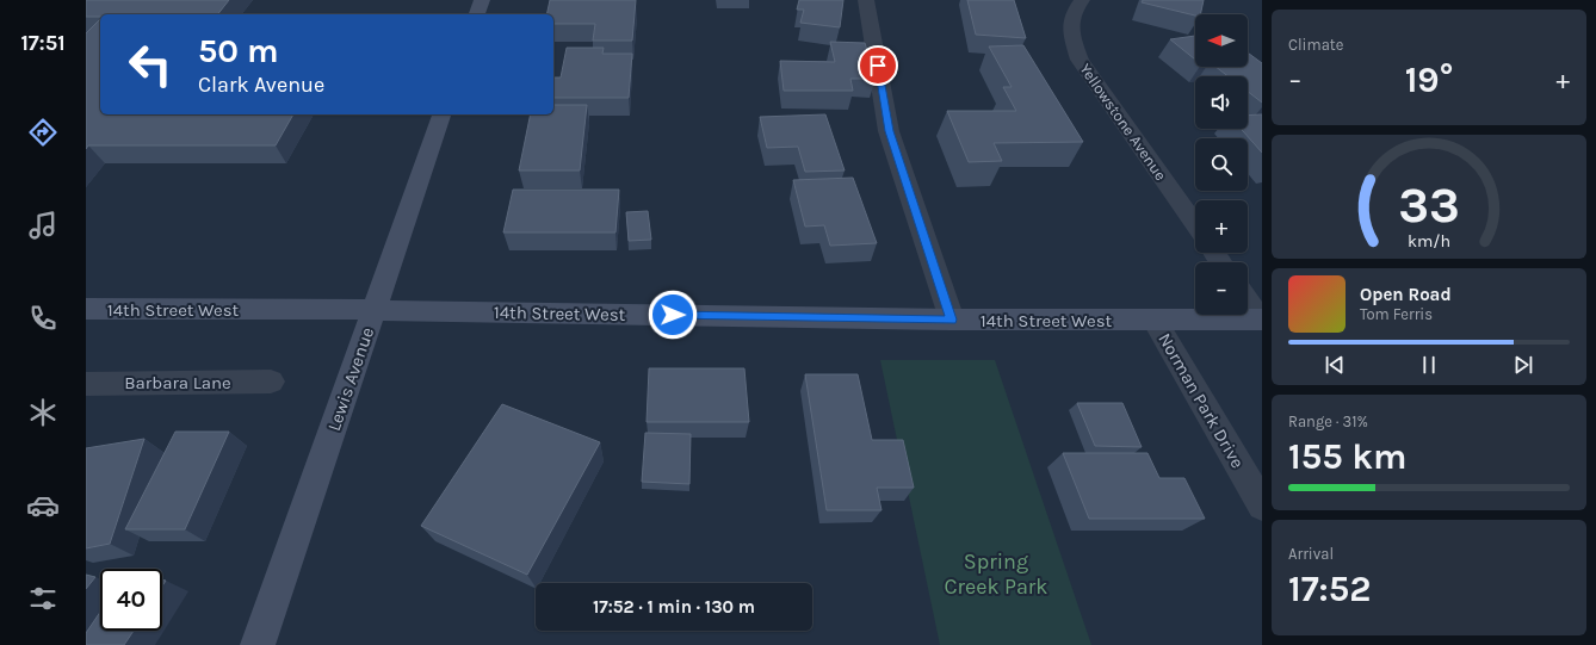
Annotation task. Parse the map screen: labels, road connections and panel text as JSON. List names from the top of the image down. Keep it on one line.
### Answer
{"streets":{"street":["Yellowstone Avenue","14th Street West","Lewis Avenue","Barbara Lane","Norman Park Drive"]},"crossings":[["14th Street West","Lewis Avenue"],["14th Street West","Norman Park Drive"]],"parks":["Spring Creek Park"],"north":"left","page":{"tabs":"17:51","tile":["Climate",["Range · 31%","155 km"],["Arrival","17:52"]],"map_buttons":["+","−"],"turn":["50 m","Clark Avenue"],"heat":["−","19°","+"],"song":["Open Road","Tom Ferris"],"limit":"40","trip":"17:52 · 1 min · 130 m","gauge":["33","km/h"]}}
